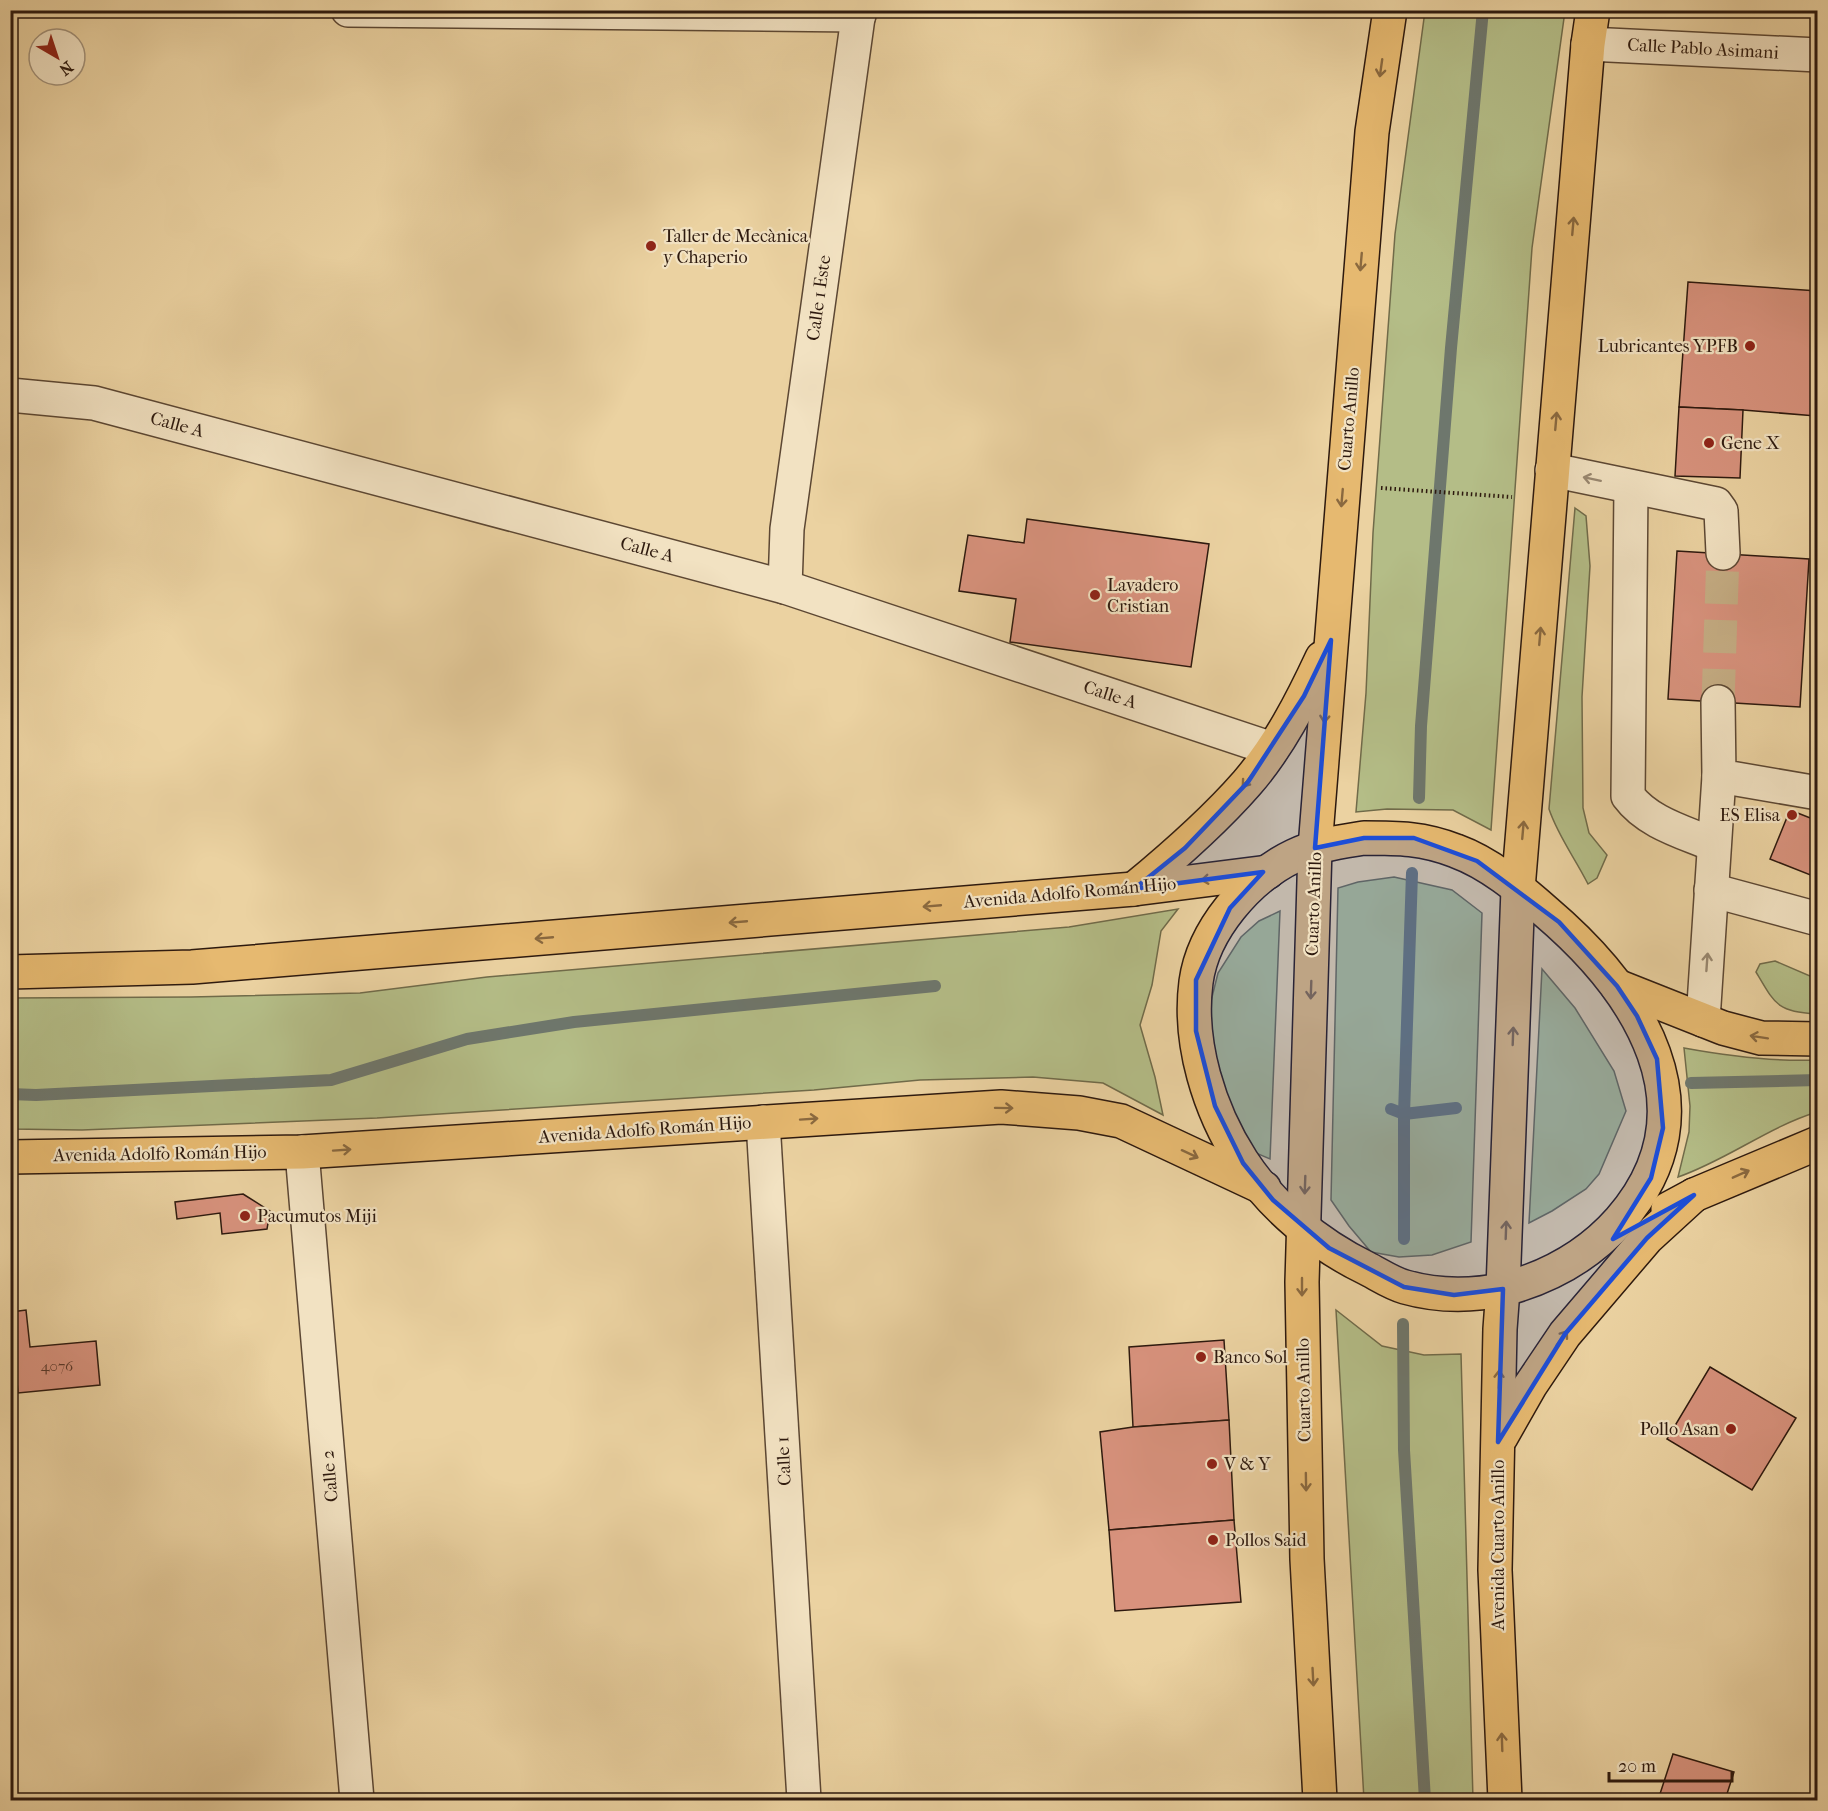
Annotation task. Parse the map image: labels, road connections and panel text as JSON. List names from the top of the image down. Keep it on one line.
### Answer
{"streets":{"main road":["Cuarto Anillo","Avenida Adolfo Román Hijo","Avenida Cuarto Anillo"],"street":["Calle Pablo Asimani","Calle 1 Este","Calle A","Calle 1","Calle 2"]},"crossings":[["Calle 1 Este","Calle A"],["Avenida Adolfo Román Hijo","Calle 1"],["Avenida Adolfo Román Hijo","Calle 2"]],"one_way":["Avenida Cuarto Anillo"],"places":["Taller de Mecànica y Chaperio","Lubricantes YPFB","Gene X","Lavadero Cristian","ES Elisa","Pacumutos Miji","Banco Sol","Pollo Asan","V & Y","Pollos Said"],"house_numbers":["4076"],"scale_bar":"20 m","north":"bottom right"}
